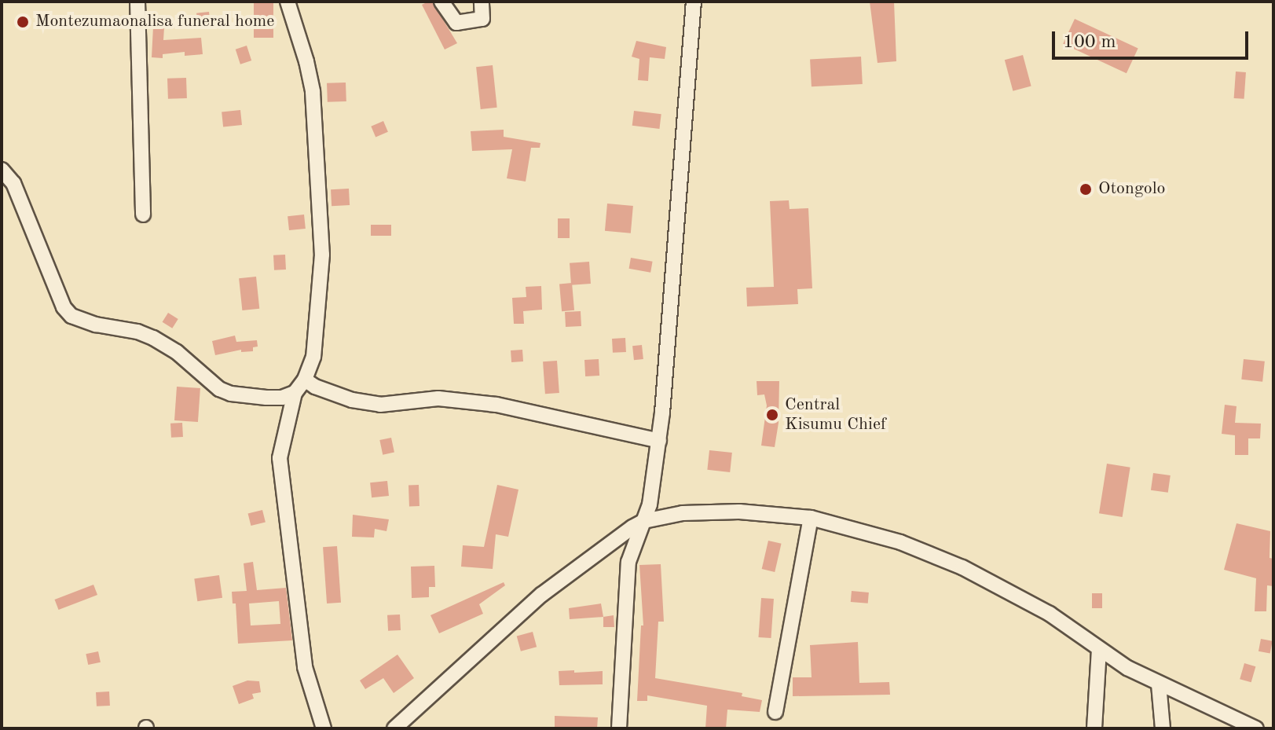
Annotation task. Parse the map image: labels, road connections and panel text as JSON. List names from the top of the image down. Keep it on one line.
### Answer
{"places":["Montezumaonalisa funeral home","Otongolo","Central Kisumu Chief"],"scale_bar":"100 m"}
